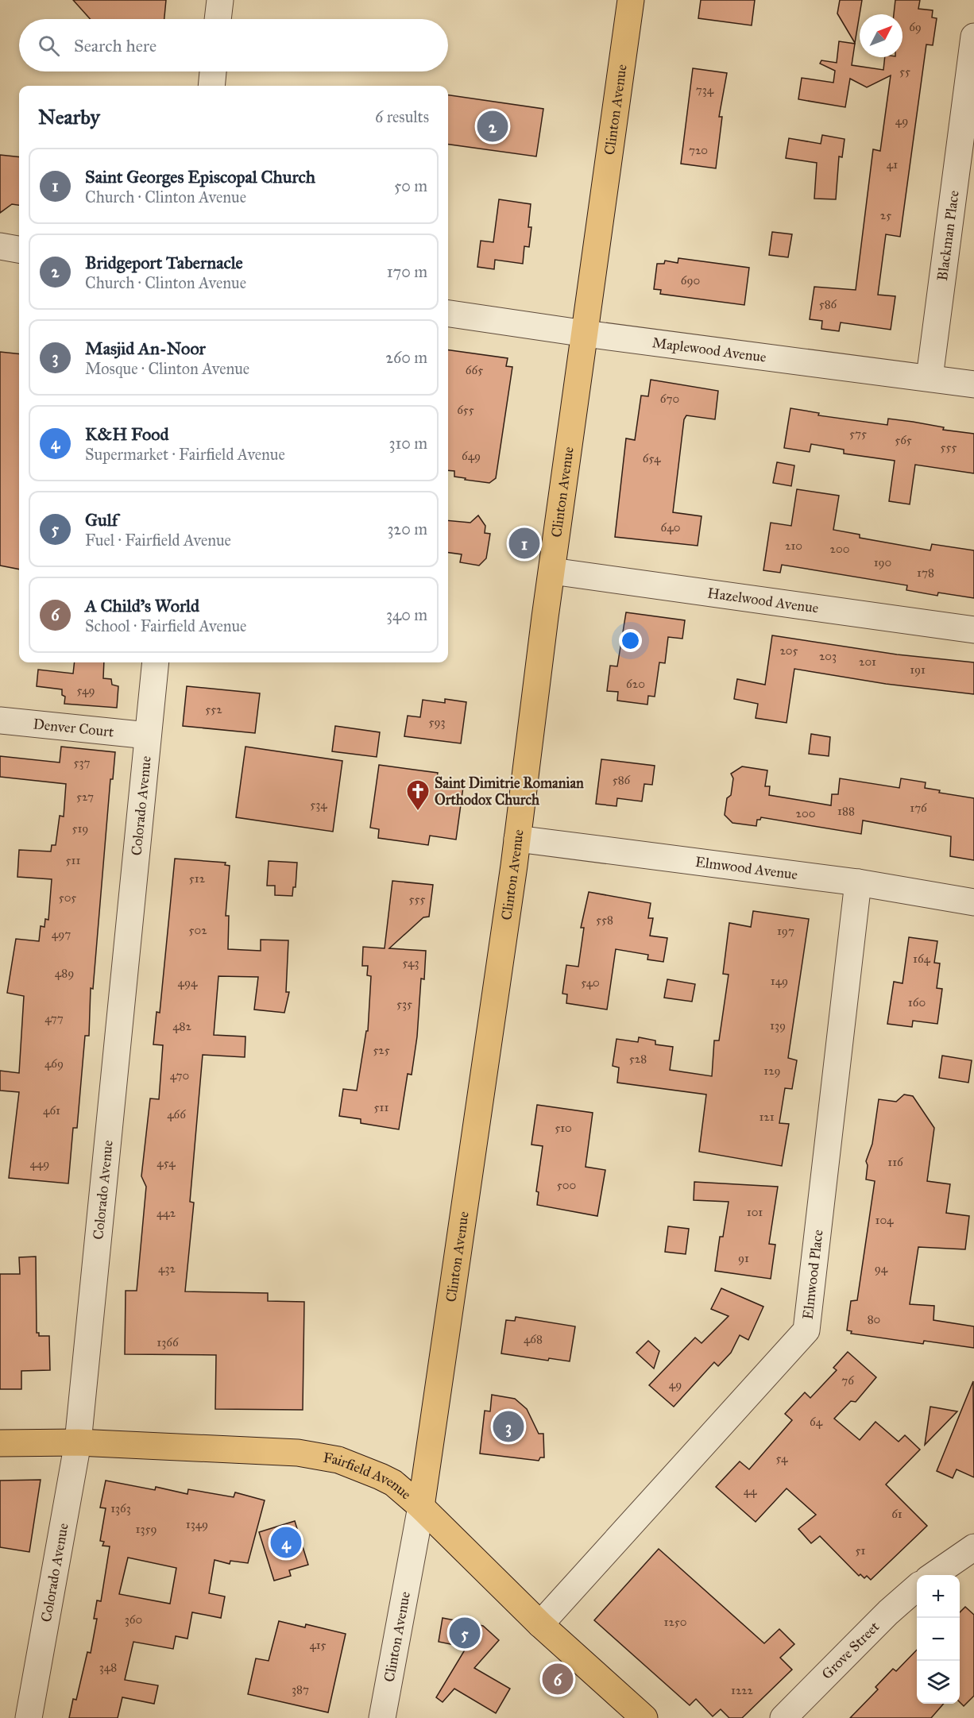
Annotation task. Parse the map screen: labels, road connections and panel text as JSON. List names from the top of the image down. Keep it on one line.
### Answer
{"streets":{"main road":["Clinton Avenue","Fairfield Avenue"],"street":["Blackman Place","Maplewood Avenue","Hazelwood Avenue","Denver Court","Colorado Avenue","Elmwood Avenue","Elmwood Place","Grove Street"]},"crossings":[["Clinton Avenue","Maplewood Avenue"],["Clinton Avenue","Hazelwood Avenue"],["Clinton Avenue","Elmwood Avenue"],["Clinton Avenue","Fairfield Avenue"],["Blackman Place","Maplewood Avenue"],["Denver Court","Colorado Avenue"],["Colorado Avenue","Fairfield Avenue"],["Elmwood Avenue","Elmwood Place"],["Elmwood Place","Fairfield Avenue"]],"places":{"church":["Saint Dimitrie Romanian Orthodox Church"]},"house_numbers":["69","55","734","49","720","41","25","690","586","665","670","655","575","565","555","649","654","640","210","200","190","178","205","203","201","191","620","549","552","593","537","586","527","534","176","188","200","519","511","512","505","555","558","502","197","497","164","543","489","149","494","540","160","535","477","139","482","525","528","469","129","470","511","461","466","121","510","116","454","449","500","101","442","104","91","432","94","80","468","1366","76","49","64","54","44","1363","61","1349","1359","51","360","1250","415","348","387","1222"],"north":"top right","page":{"search":"Search here","heading":["Nearby","6 results"],"pins":["2","1","3","4","5","6"],"list":[{"mark":"1","name":"Saint Georges Episcopal Church","note":"Church · Clinton Avenue","value":"50 m"},{"mark":"2","name":"Bridgeport Tabernacle","note":"Church · Clinton Avenue","value":"170 m"},{"mark":"3","name":"Masjid An-Noor","note":"Mosque · Clinton Avenue","value":"260 m"},{"mark":"4","name":"K&H Food","note":"Supermarket · Fairfield Avenue","value":"310 m"},{"mark":"5","name":"Gulf","note":"Fuel · Fairfield Avenue","value":"320 m"},{"mark":"6","name":"A Child's World","note":"School · Fairfield Avenue","value":"340 m"}],"map_buttons":["+","−"]}}
